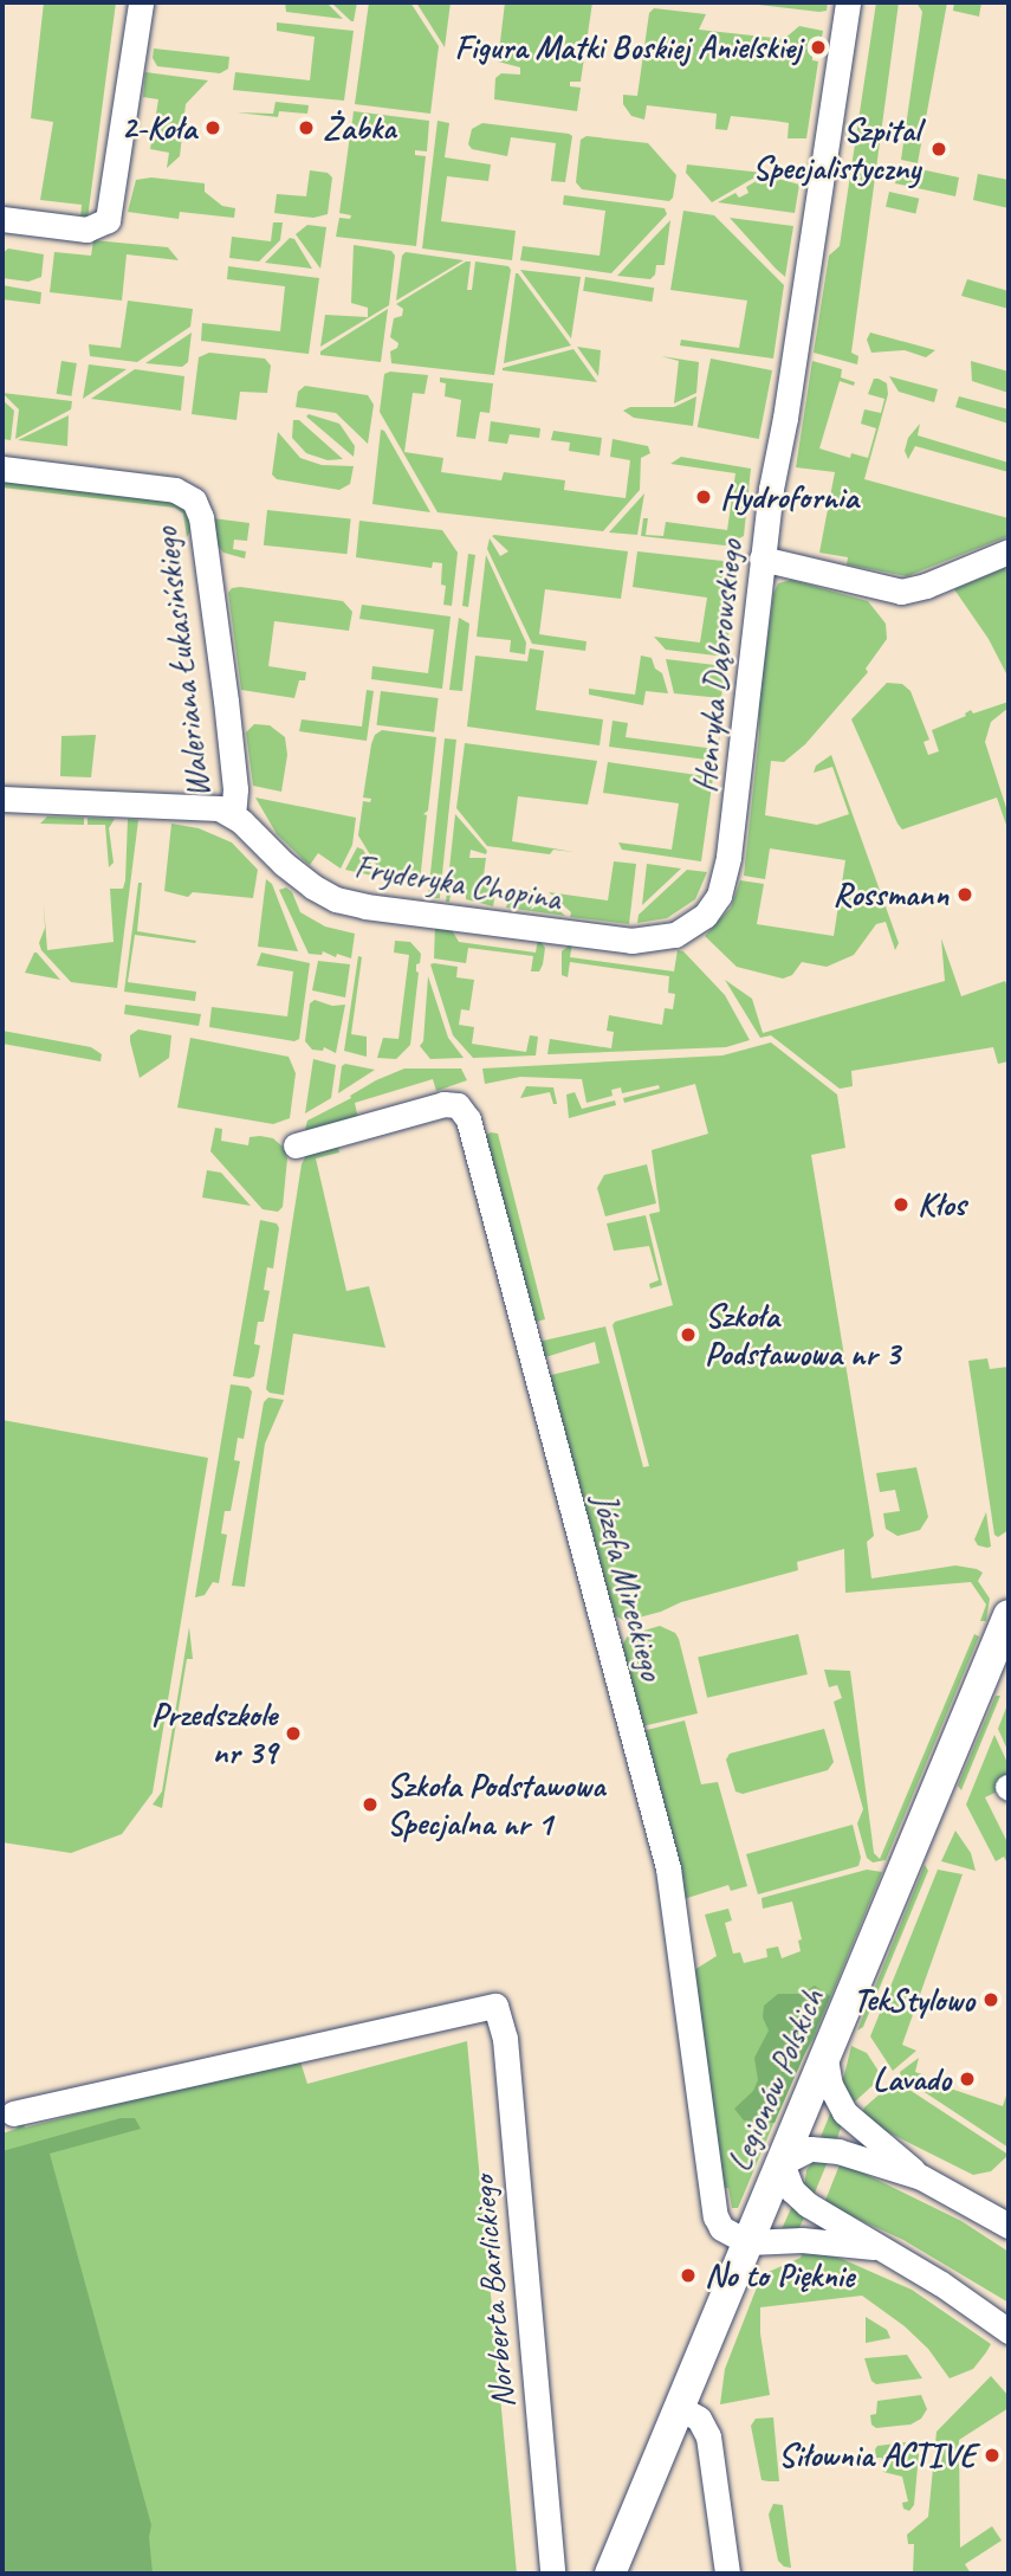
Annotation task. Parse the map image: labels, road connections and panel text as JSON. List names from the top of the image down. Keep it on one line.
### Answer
{"streets":{"street":["Waleriana Łukasińskiego","Henryka Dąbrowskiego","Fryderyka Chopina","Józefa Mireckiego","Legionów Polskich","Norberta Barlickiego"]},"crossings":[["Waleriana Łukasińskiego","Fryderyka Chopina"],["Henryka Dąbrowskiego","Fryderyka Chopina"],["Józefa Mireckiego","Legionów Polskich"]],"places":["Figura Matki Boskiej Anielskiej","2-Koła","Żabka","Szpital Specjalistyczny","Hydrofornia","Rossmann","Kłos","Szkoła Podstawowa nr 3","Przedszkole nr 39","Szkoła Podstawowa Specjalna nr 1","TekStylowo","Lavado","No to Pięknie","Siłownia ACTIVE"]}
